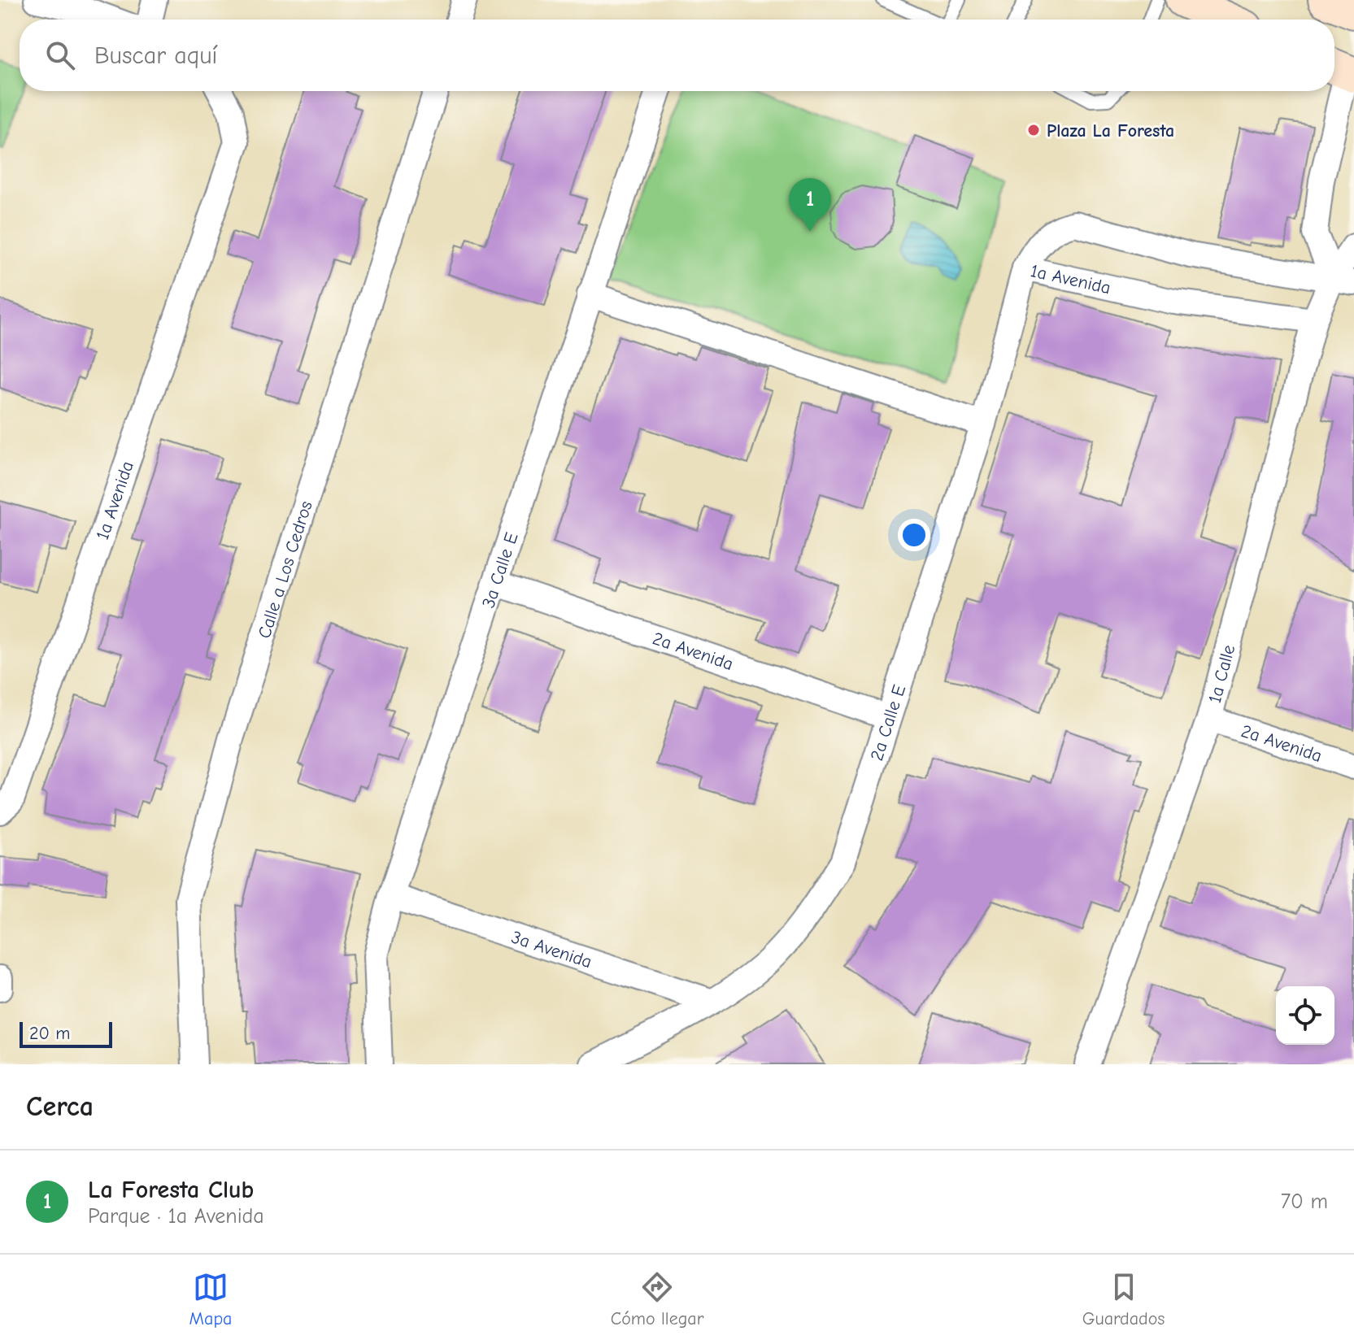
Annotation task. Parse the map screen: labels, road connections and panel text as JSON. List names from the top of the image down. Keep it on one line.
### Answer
{"streets":{"street":["1a Avenida","Calle a Los Cedros","3a Calle E","2a Avenida","1a Calle","2a Calle E","3a Avenida"]},"crossings":[["1a Avenida","1a Calle"],["1a Avenida","2a Calle E"],["3a Calle E","2a Avenida"],["3a Calle E","3a Avenida"],["2a Avenida","1a Calle"],["2a Avenida","2a Calle E"],["2a Calle E","3a Avenida"]],"places":["Plaza La Foresta"],"scale_bar":"20 m","page":{"search":"Buscar aquí","pins":"1","scale":"20 m","heading":"Cerca","list":[{"mark":"1","name":"La Foresta Club","note":"Parque · 1a Avenida","value":"70 m"}],"nav":["Mapa","Cómo llegar","Guardados"]}}
